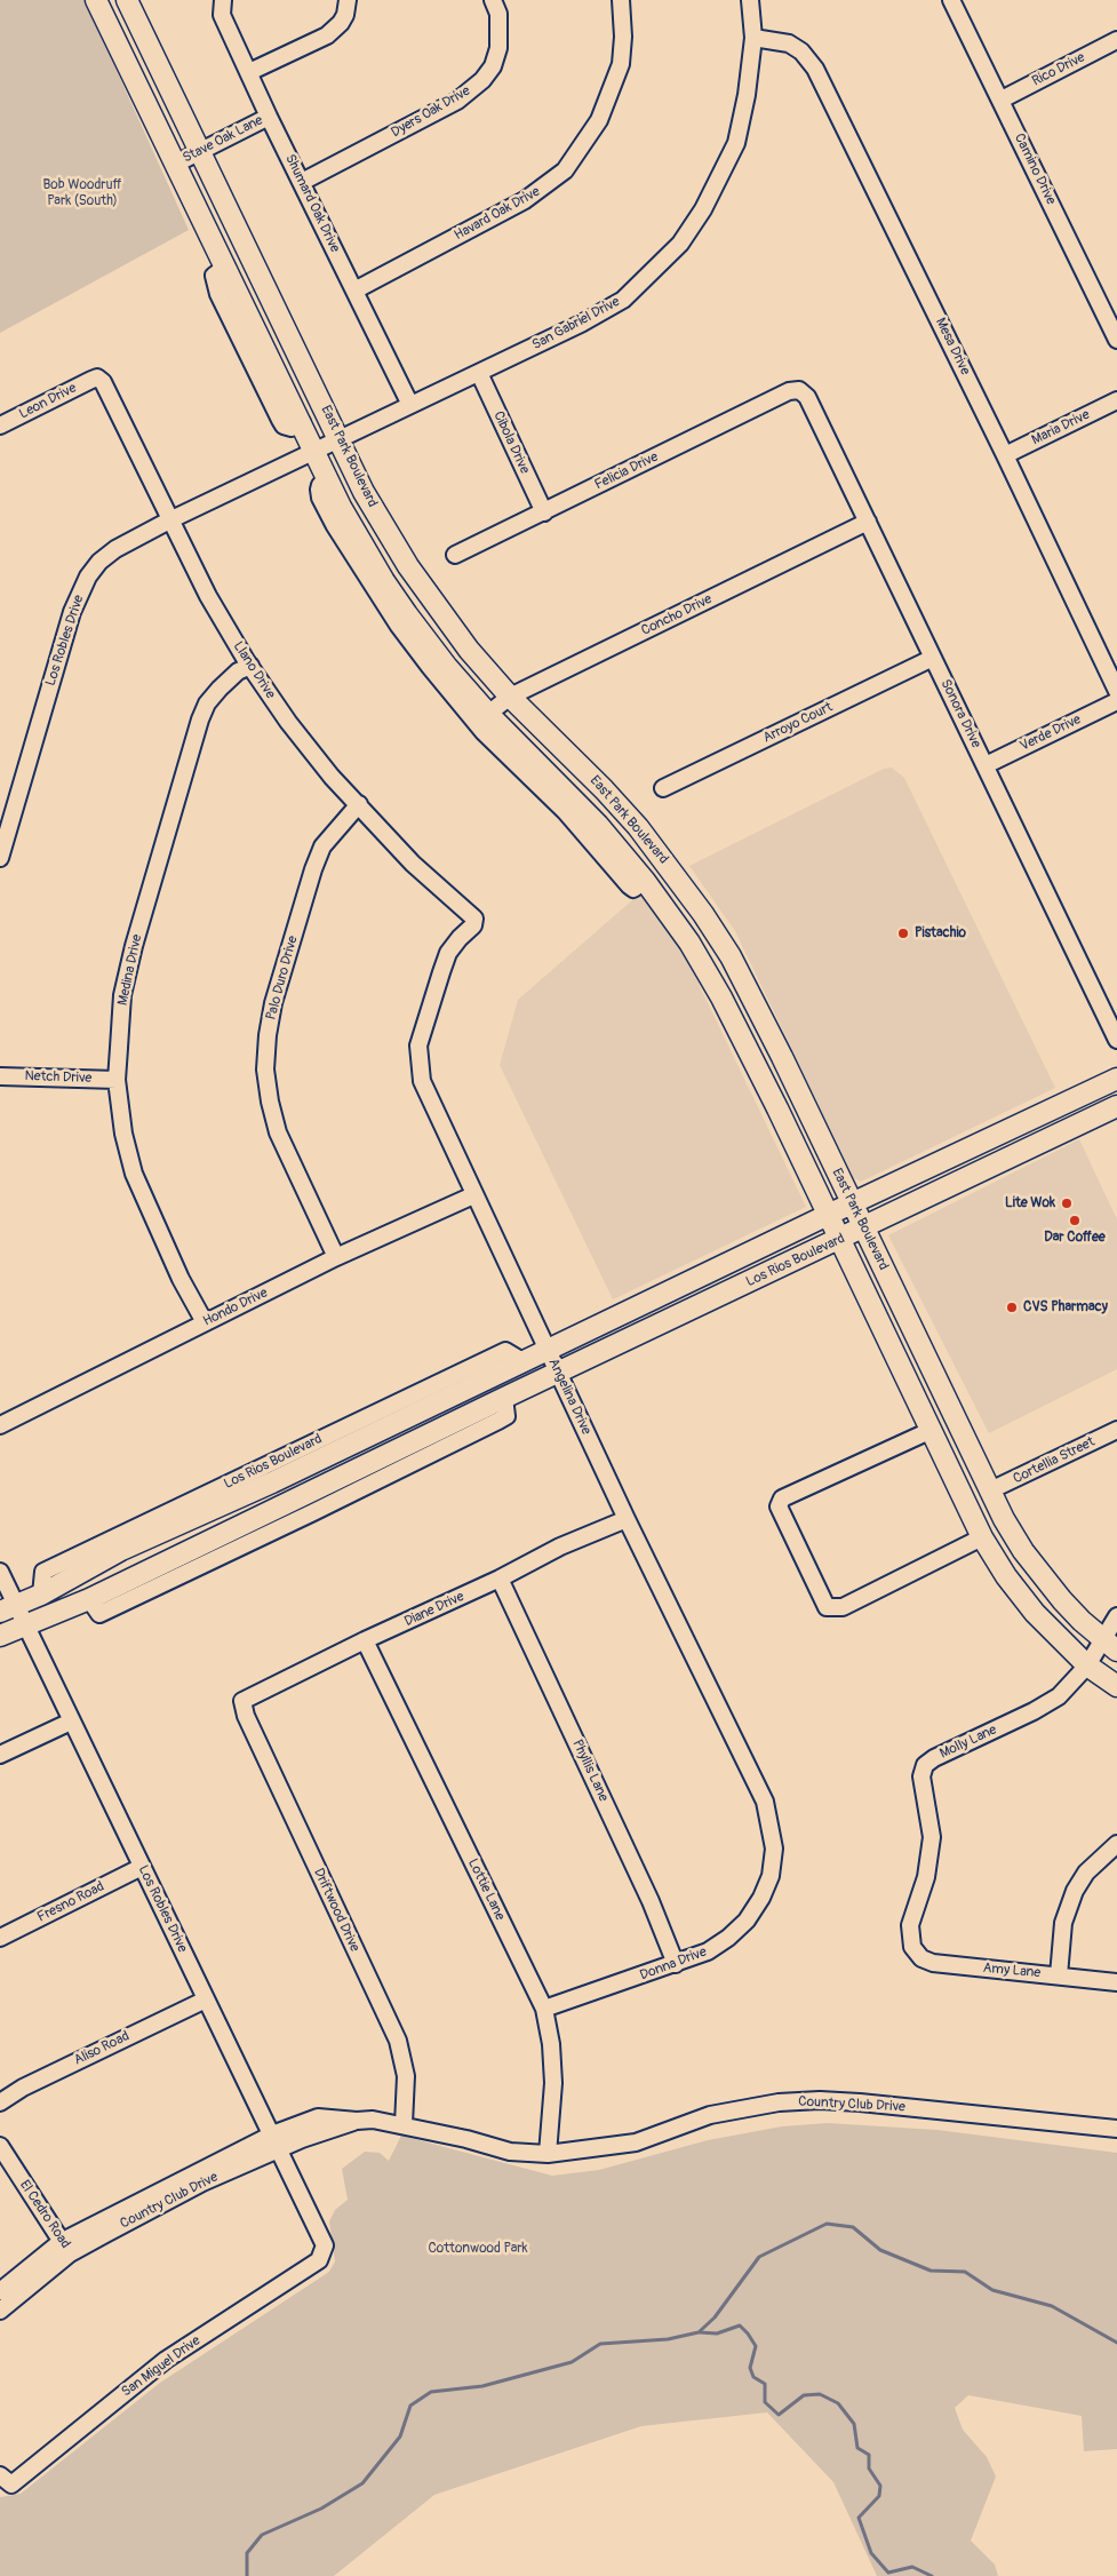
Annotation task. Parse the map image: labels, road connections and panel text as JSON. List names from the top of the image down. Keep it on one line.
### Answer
{"streets":{"main road":["East Park Boulevard","Los Rios Boulevard"],"street":["Rico Drive","Dyers Oak Drive","Stave Oak Lane","Camino Drive","Shumard Oak Drive","Havard Oak Drive","San Gabriel Drive","Mesa Drive","Leon Drive","Maria Drive","Cibola Drive","Felicia Drive","Concho Drive","Los Robles Drive","Llano Drive","Sonora Drive","Arroyo Court","Verde Drive","Medina Drive","Palo Duro Drive","Netch Drive","Hondo Drive","Angelina Drive","Cortellia Street","Diane Drive","Molly Lane","Phyllis Lane","Lottie Lane","Fresno Road","Driftwood Drive","Donna Drive","Amy Lane","Aliso Road","Country Club Drive","El Cedro Road","San Miguel Drive"]},"crossings":[["Rico Drive","Camino Drive"],["Dyers Oak Drive","Shumard Oak Drive"],["Stave Oak Lane","Shumard Oak Drive"],["Stave Oak Lane","East Park Boulevard"],["Shumard Oak Drive","Havard Oak Drive"],["Shumard Oak Drive","San Gabriel Drive"],["San Gabriel Drive","Mesa Drive"],["San Gabriel Drive","Cibola Drive"],["San Gabriel Drive","East Park Boulevard"],["San Gabriel Drive","Los Robles Drive"],["Mesa Drive","Maria Drive"],["Leon Drive","Llano Drive"],["Cibola Drive","Felicia Drive"],["East Park Boulevard","Concho Drive"],["East Park Boulevard","Los Robles Drive"],["East Park Boulevard","Los Rios Boulevard"],["East Park Boulevard","Cortellia Street"],["East Park Boulevard","Molly Lane"],["Felicia Drive","Sonora Drive"],["Concho Drive","Sonora Drive"],["Los Robles Drive","Llano Drive"],["Los Robles Drive","Los Rios Boulevard"],["Los Robles Drive","Fresno Road"],["Los Robles Drive","Aliso Road"],["Los Robles Drive","Country Club Drive"],["Los Robles Drive","San Miguel Drive"],["Llano Drive","Medina Drive"],["Llano Drive","Palo Duro Drive"],["Llano Drive","Angelina Drive"],["Sonora Drive","Arroyo Court"],["Sonora Drive","Verde Drive"],["Medina Drive","Netch Drive"],["Medina Drive","Hondo Drive"],["Palo Duro Drive","Hondo Drive"],["Los Rios Boulevard","Angelina Drive"],["Hondo Drive","Angelina Drive"],["Angelina Drive","Diane Drive"],["Angelina Drive","Donna Drive"],["Diane Drive","Phyllis Lane"],["Diane Drive","Lottie Lane"],["Diane Drive","Driftwood Drive"],["Molly Lane","Amy Lane"],["Phyllis Lane","Donna Drive"],["Lottie Lane","Donna Drive"],["Lottie Lane","Country Club Drive"],["Driftwood Drive","Country Club Drive"],["Country Club Drive","El Cedro Road"]],"parks":["Bob Woodruff Park (South)","Cottonwood Park"],"places":["Pistachio","Lite Wok","Dar Coffee","CVS Pharmacy"]}
